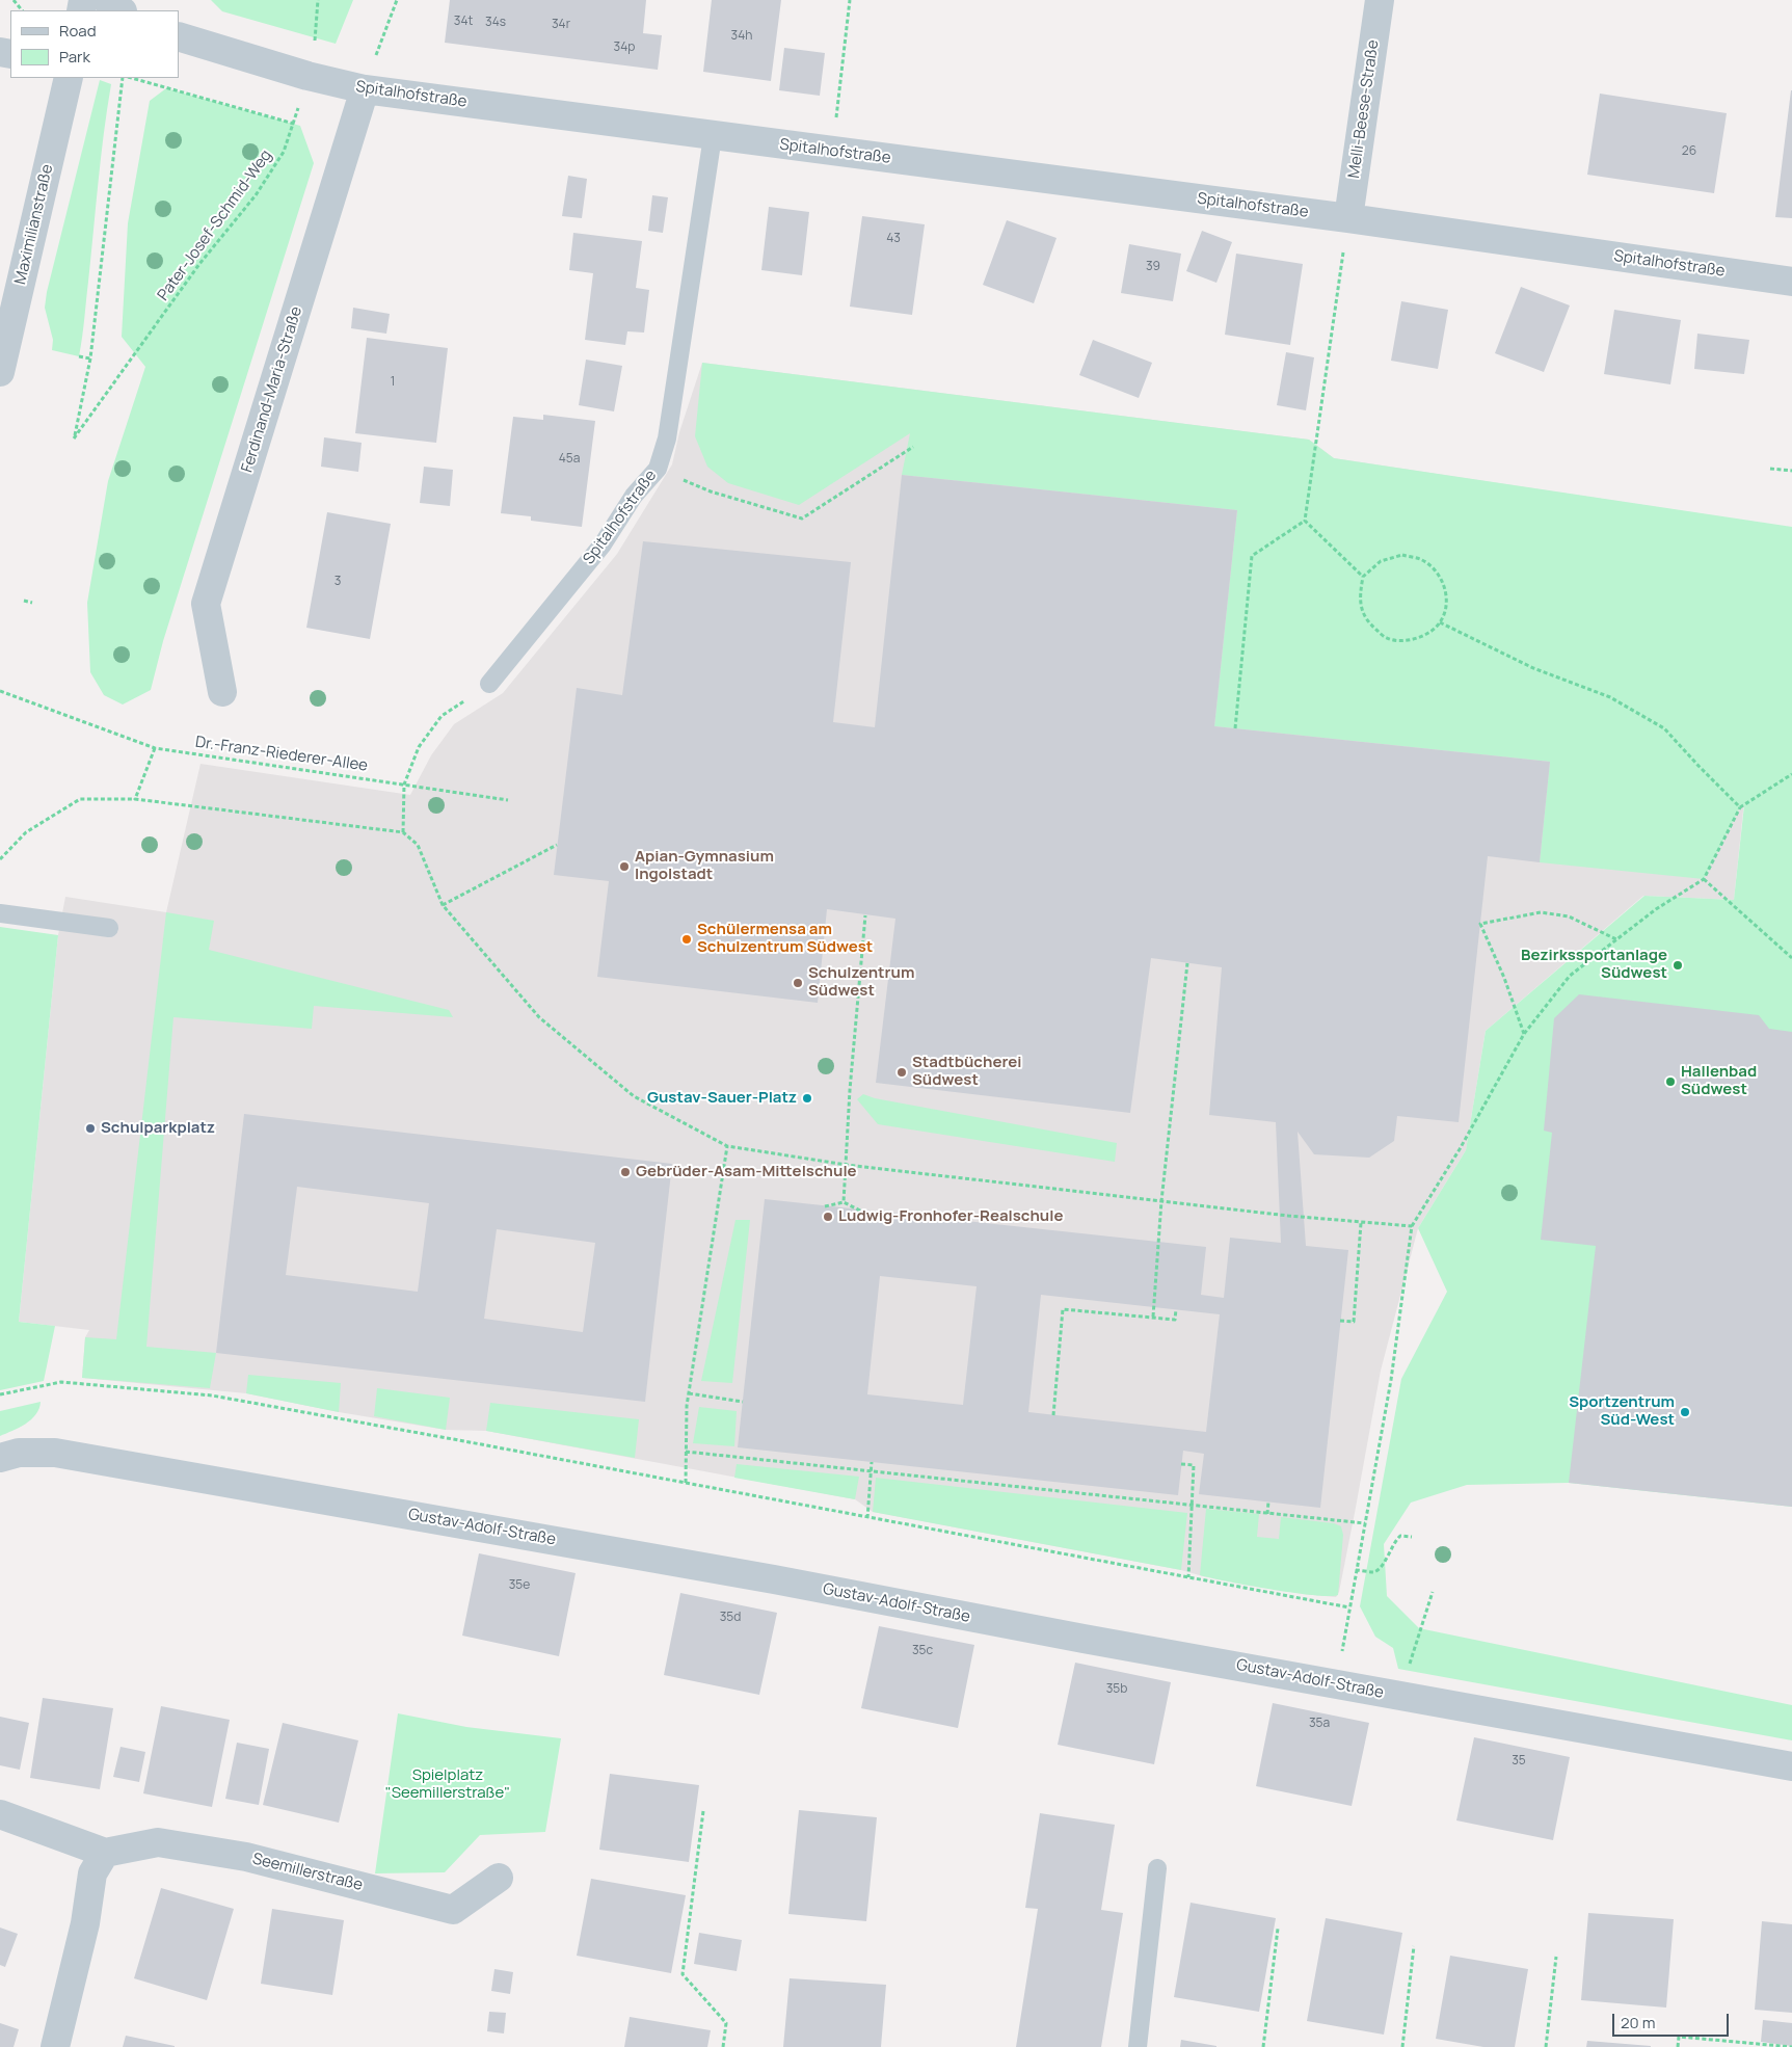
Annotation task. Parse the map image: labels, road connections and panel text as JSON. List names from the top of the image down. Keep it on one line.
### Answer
{"streets":{"street":["Spitalhofstraße","Melli-Beese-Straße","Maximilianstraße","Ferdinand-Maria-Straße","Gustav-Adolf-Straße","Seemillerstraße"],"path":["Pater-Josef-Schmid-Weg","Dr.-Franz-Riederer-Allee"]},"crossings":[["Spitalhofstraße","Melli-Beese-Straße"],["Spitalhofstraße","Pater-Josef-Schmid-Weg"],["Spitalhofstraße","Ferdinand-Maria-Straße"]],"parks":["Spielplatz \"Seemillerstraße\""],"places":["Apian-Gymnasium Ingolstadt","Schülermensa am Schulzentrum Südwest","Bezirkssportanlage Südwest","Schulzentrum Südwest","Stadtbücherei Südwest","Hallenbad Südwest","Gustav-Sauer-Platz","Schulparkplatz","Gebrüder-Asam-Mittelschule","Ludwig-Fronhofer-Realschule","Sportzentrum Süd-West"],"house_numbers":["34t","34s","34r","34h","34p","26","43","39","1","45a","3","35e","35d","35c","35b","35a","35"],"legend":["Road","Park"],"scale_bar":"20 m"}
